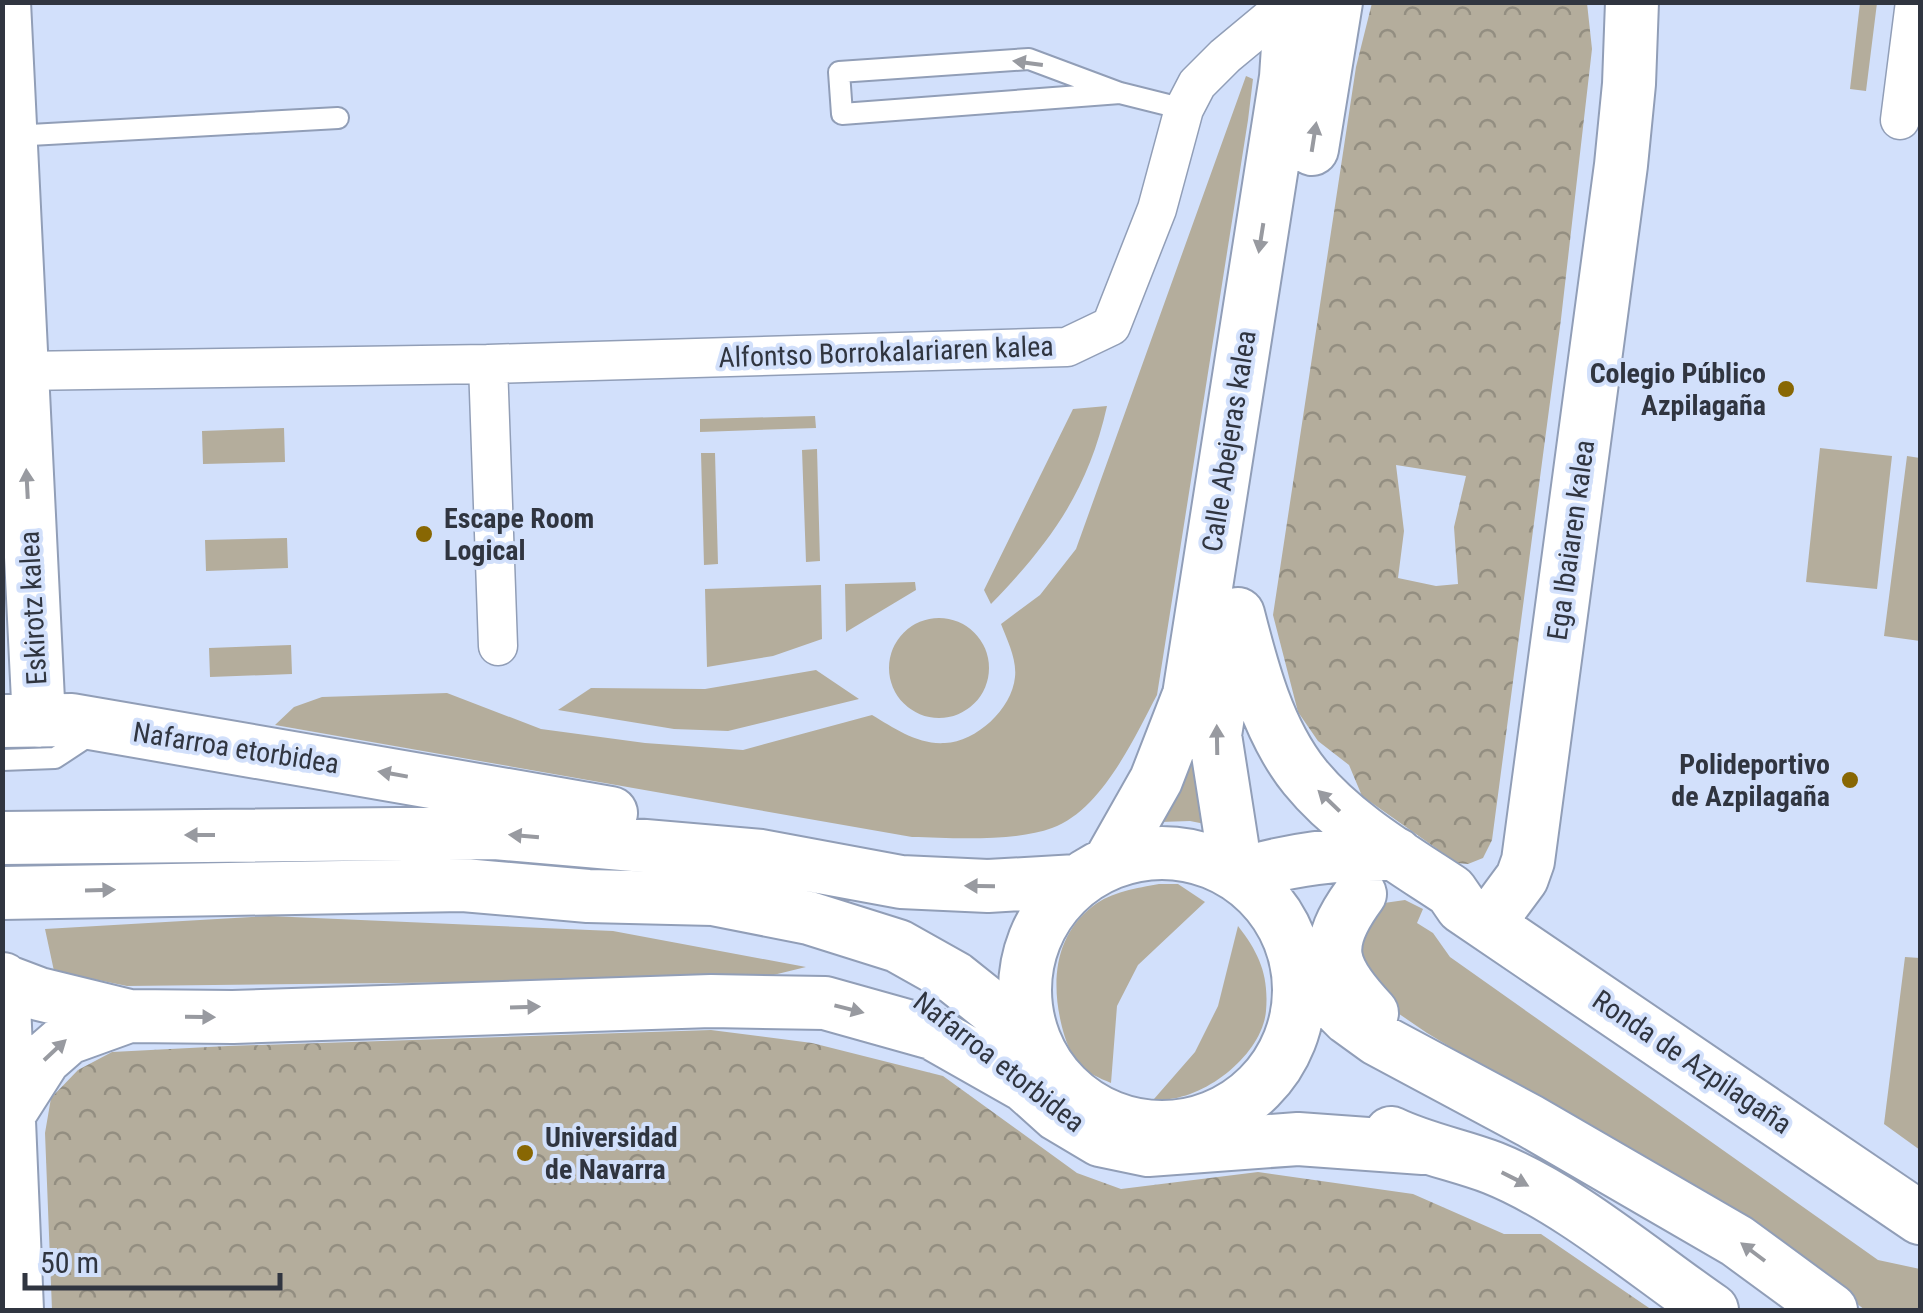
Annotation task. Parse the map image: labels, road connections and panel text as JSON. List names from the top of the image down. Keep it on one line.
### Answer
{"streets":{"main road":["Calle Abejeras kalea","Ega Ibaiaren kalea","Eskirotz kalea","Nafarroa etorbidea","Ronda de Azpilagaña"],"street":["Alfontso Borrokalariaren kalea"]},"crossings":[["Alfontso Borrokalariaren kalea","Calle Abejeras kalea"],["Alfontso Borrokalariaren kalea","Eskirotz kalea"],["Calle Abejeras kalea","Nafarroa etorbidea"],["Calle Abejeras kalea","Ronda de Azpilagaña"],["Ega Ibaiaren kalea","Ronda de Azpilagaña"],["Eskirotz kalea","Nafarroa etorbidea"]],"one_way":["Eskirotz kalea"],"places":["Colegio Público Azpilagaña","Escape Room Logical","Polideportivo de Azpilagaña","Universidad de Navarra"],"scale_bar":"50 m"}
